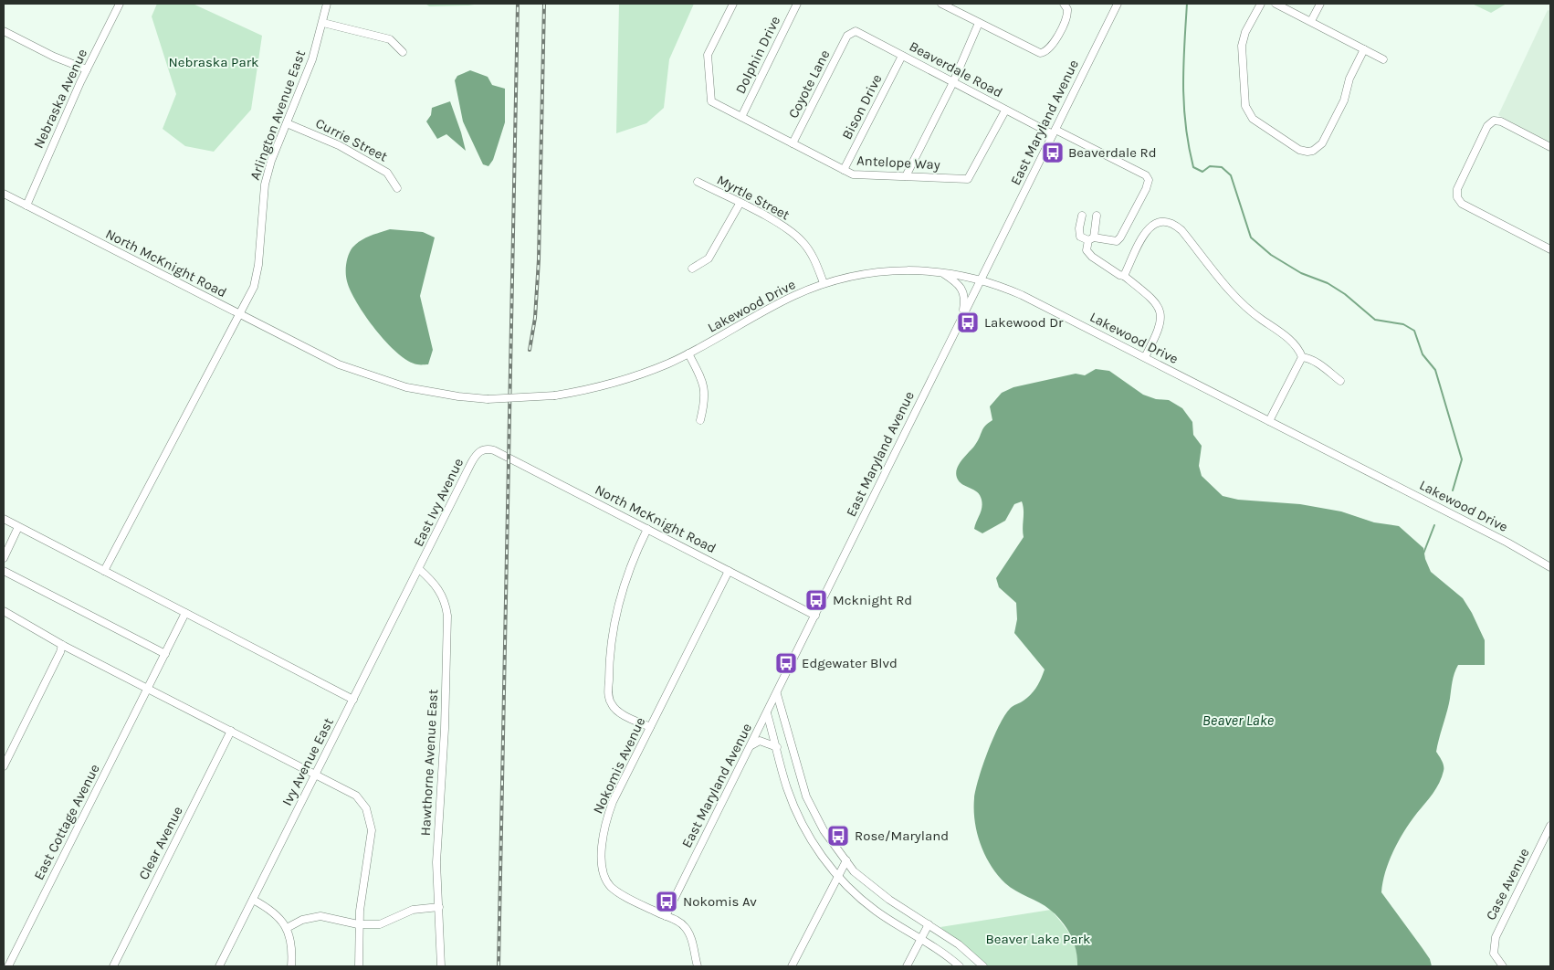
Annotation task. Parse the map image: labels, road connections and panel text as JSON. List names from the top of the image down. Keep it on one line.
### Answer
{"streets":{"street":["Dolphin Drive","Beaverdale Road","Coyote Lane","Nebraska Avenue","Bison Drive","Arlington Avenue East","East Maryland Avenue","Currie Street","Antelope Way","Myrtle Street","North McKnight Road","Lakewood Drive","East Ivy Avenue","Ivy Avenue East","Hawthorne Avenue East","Nokomis Avenue","East Cottage Avenue","Clear Avenue","Case Avenue"]},"crossings":[["Dolphin Drive","Antelope Way"],["Beaverdale Road","Coyote Lane"],["Beaverdale Road","Bison Drive"],["Beaverdale Road","East Maryland Avenue"],["Beaverdale Road","Antelope Way"],["Coyote Lane","Antelope Way"],["Nebraska Avenue","North McKnight Road"],["Bison Drive","Antelope Way"],["Arlington Avenue East","Currie Street"],["Arlington Avenue East","North McKnight Road"],["East Maryland Avenue","North McKnight Road"],["East Maryland Avenue","Lakewood Drive"],["East Maryland Avenue","Nokomis Avenue"],["Myrtle Street","Lakewood Drive"],["North McKnight Road","Lakewood Drive"],["North McKnight Road","East Ivy Avenue"],["North McKnight Road","Nokomis Avenue"],["East Ivy Avenue","Ivy Avenue East"],["East Ivy Avenue","Hawthorne Avenue East"],["Ivy Avenue East","Hawthorne Avenue East"]],"water":["Beaver Lake"],"parks":["Nebraska Park","Beaver Lake Park"],"places":{"bus stop":["Beaverdale Rd","Lakewood Dr","Mcknight Rd","Edgewater Blvd","Rose/Maryland","Nokomis Av"]}}
